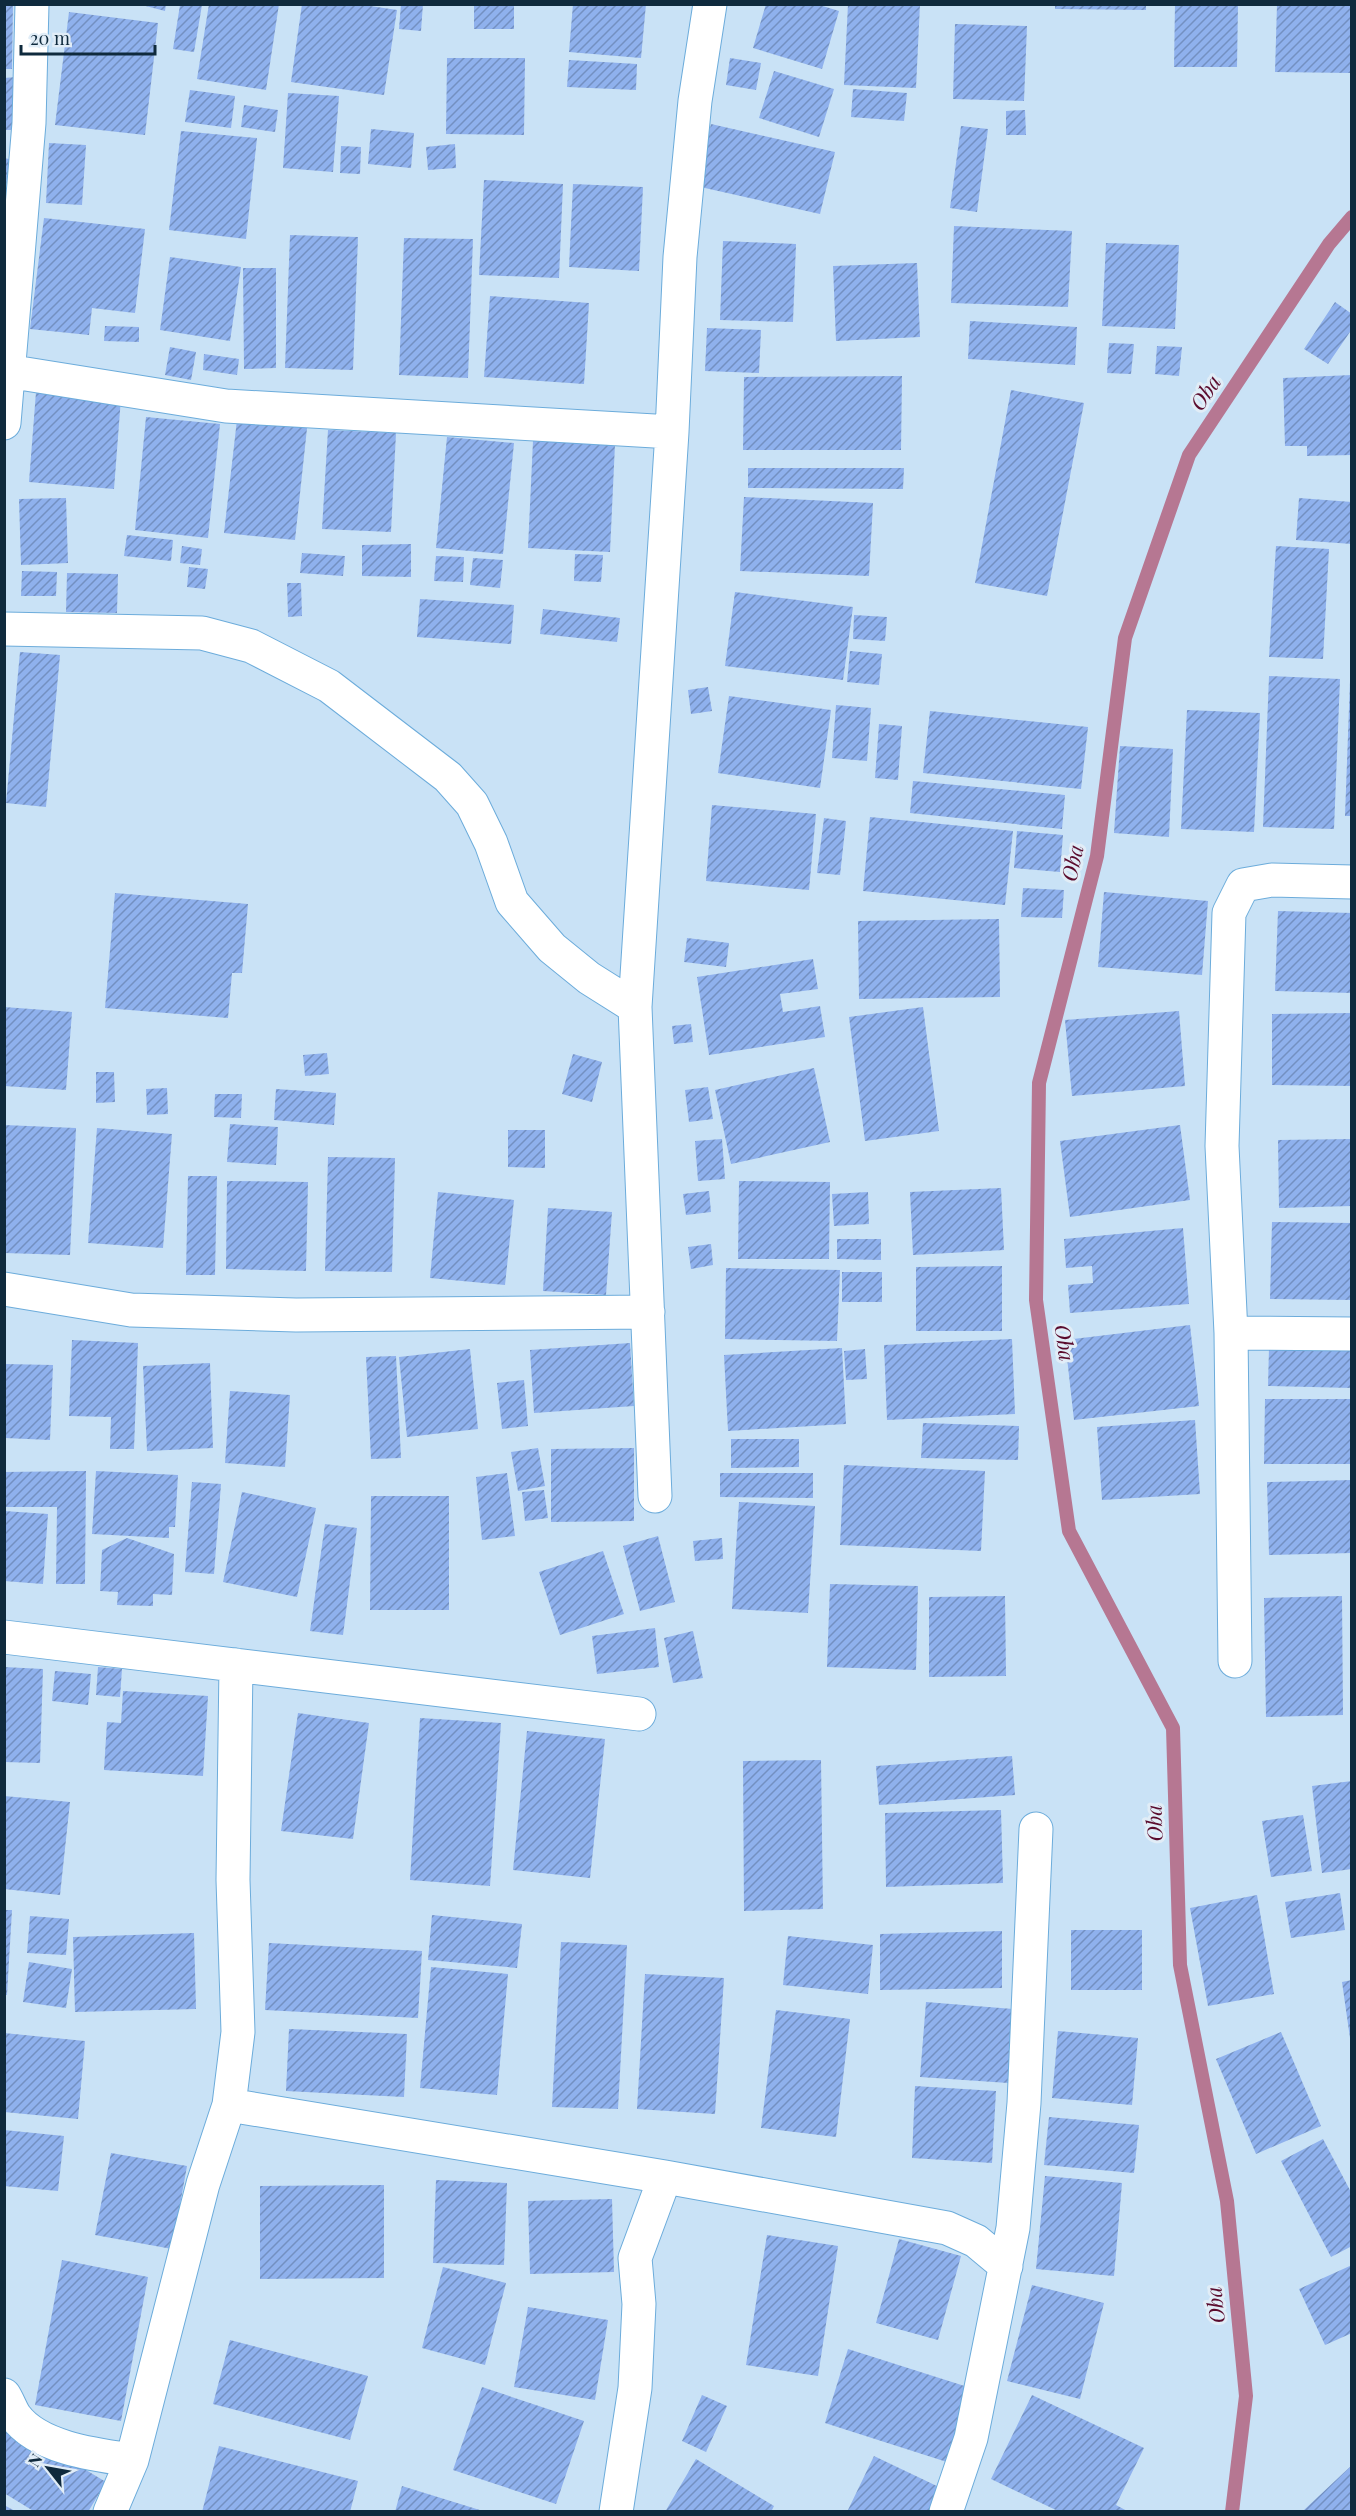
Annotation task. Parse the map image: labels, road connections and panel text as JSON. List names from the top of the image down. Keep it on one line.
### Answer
{"water":["Oba"],"scale_bar":"20 m","north":"top left"}
